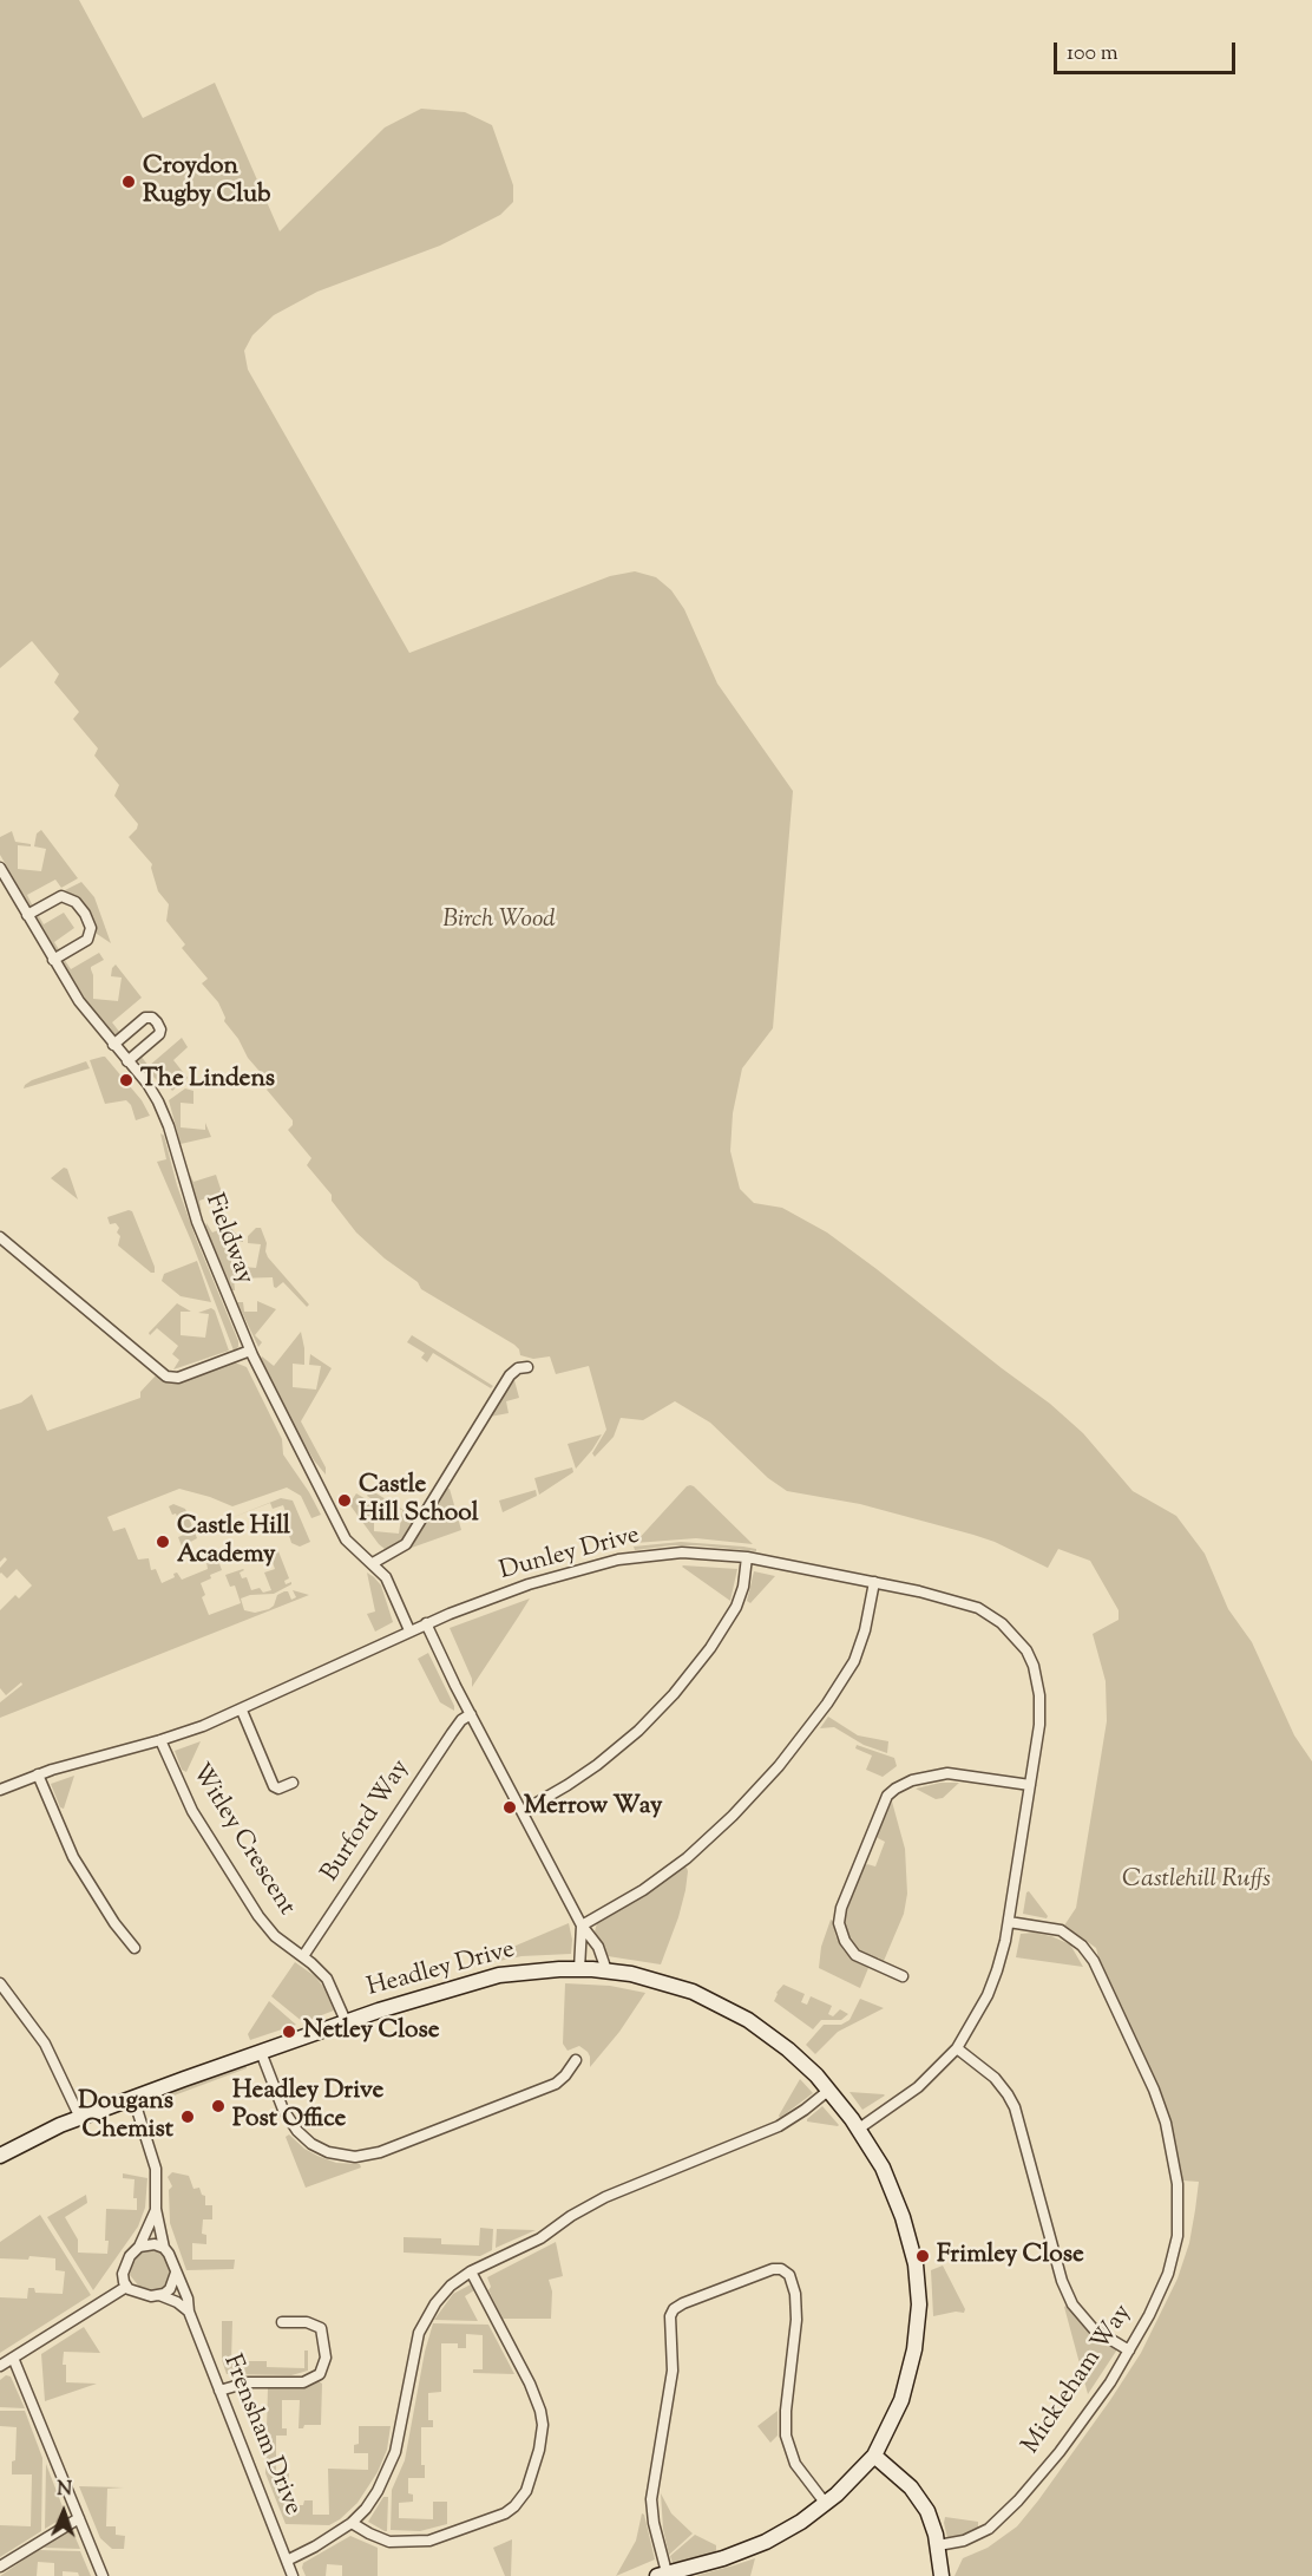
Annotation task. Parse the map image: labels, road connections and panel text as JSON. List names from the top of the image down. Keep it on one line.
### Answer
{"streets":{"street":["Fieldway","Dunley Drive","Burford Way","Witley Crescent","Headley Drive","Mickleham Way","Frensham Drive"]},"crossings":[["Fieldway","Dunley Drive"],["Dunley Drive","Witley Crescent"],["Dunley Drive","Headley Drive"],["Dunley Drive","Mickleham Way"],["Burford Way","Witley Crescent"],["Witley Crescent","Headley Drive"],["Headley Drive","Frensham Drive"]],"parks":["Birch Wood","Castlehill Ruffs"],"places":["Croydon Rugby Club","The Lindens","Castle Hill School","Castle Hill Academy","Merrow Way","Netley Close","Headley Drive Post Office","Dougans Chemist","Frimley Close"],"scale_bar":"100 m","north":"top"}
